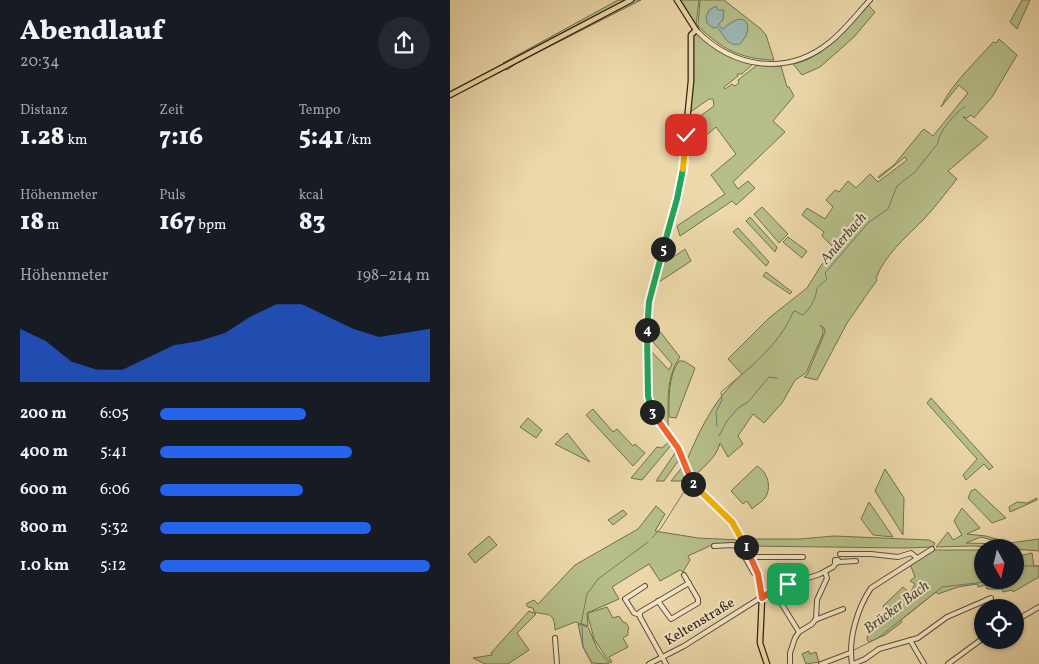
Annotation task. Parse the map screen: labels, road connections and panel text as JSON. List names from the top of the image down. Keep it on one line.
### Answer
{"streets":{"street":["Keltenstraße"]},"water":["Anderbach","Brücker Bach"],"north":"bottom","page":{"heading":["Abendlauf","20:34"],"stats":[["Distanz","1.28 km"],["Zeit","7:16"],["Tempo","5:41 /km"],["Höhenmeter","18 m"],["Puls","167 bpm"],["kcal","83"]],"pins":["5","4","3","2","1"],"chart":["Höhenmeter","198–214 m"],"list":[{"name":"200 m","note":"6:05"},{"name":"400 m","note":"5:41"},{"name":"600 m","note":"6:06"},{"name":"800 m","note":"5:32"},{"name":"1.0 km","note":"5:12"}]}}
